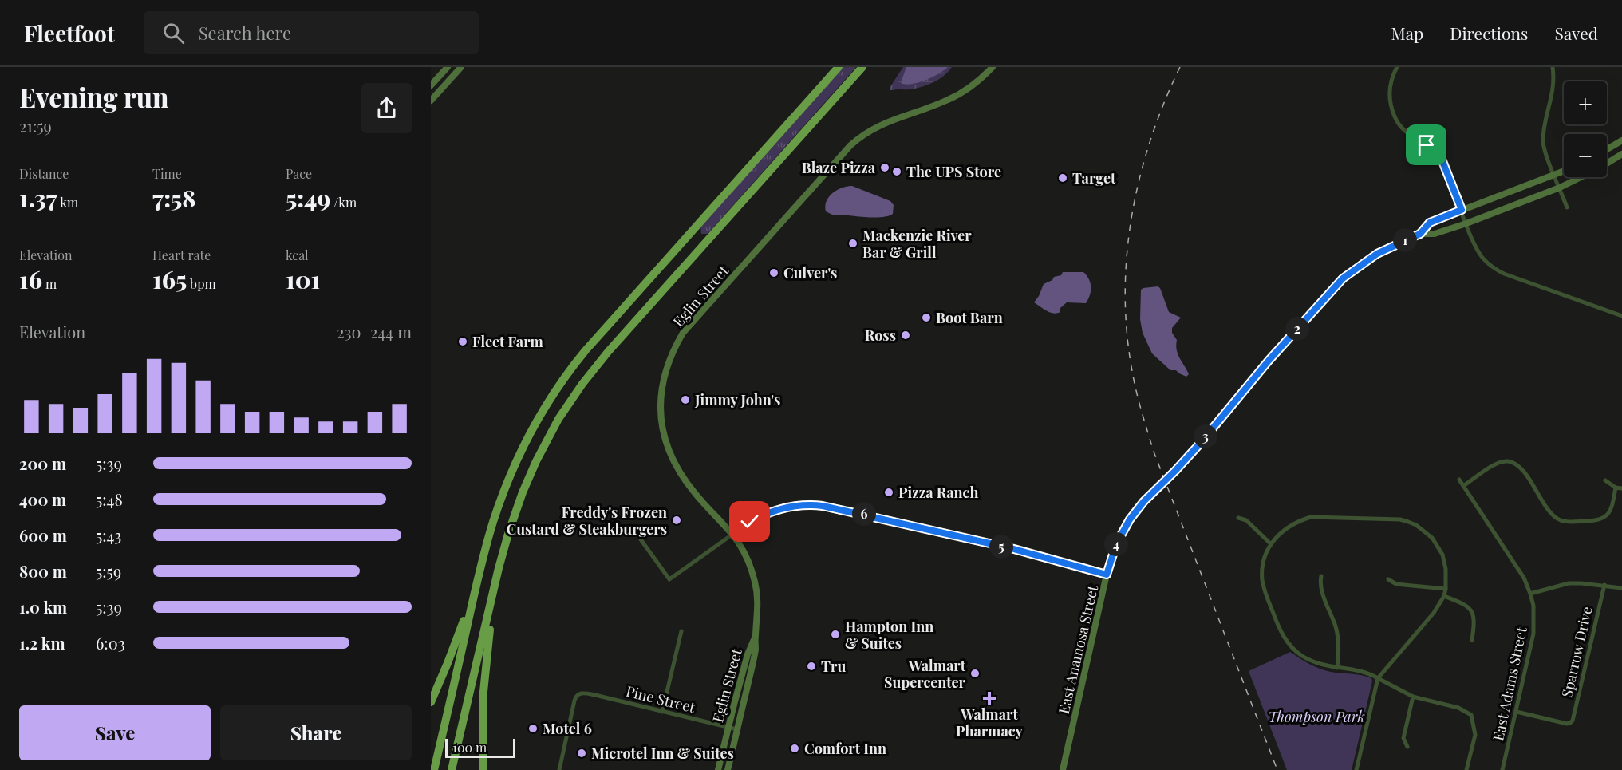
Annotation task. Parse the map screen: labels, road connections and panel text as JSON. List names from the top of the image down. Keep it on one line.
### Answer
{"streets":{"street":["Eglin Street","East Anamosa Street","Sparrow Drive","East Adams Street","Pine Street"]},"crossings":[["Eglin Street","Pine Street"],["Sparrow Drive","East Adams Street"]],"parks":["Thompson Park"],"places":{"other":["Blaze Pizza","The UPS Store","Target","Mackenzie River Bar & Grill","Culver's","Boot Barn","Ross","Fleet Farm","Jimmy John's","Pizza Ranch","Freddy's Frozen Custard & Steakburgers","Hampton Inn & Suites","Tru","Walmart Supercenter","Motel 6","Comfort Inn","Microtel Inn & Suites"],"health":["Walmart Pharmacy"]},"scale_bar":"100 m","page":{"header":"Fleetfoot","search":"Search here","nav":["Map","Directions","Saved"],"heading":["Evening run","21:59"],"map_buttons":["+","−"],"stats":[["Distance","1.37 km"],["Time","7:58"],["Pace","5:49 /km"],["Elevation","16 m"],["Heart rate","165 bpm"],["kcal","101"]],"pins":["1","2","3","6","4","5"],"chart":["Elevation","230–244 m"],"list":[{"name":"200 m","note":"5:39"},{"name":"400 m","note":"5:48"},{"name":"600 m","note":"5:43"},{"name":"800 m","note":"5:59"},{"name":"1.0 km","note":"5:39"},{"name":"1.2 km","note":"6:03"}],"buttons":["Save","Share"],"scale":"100 m"}}
